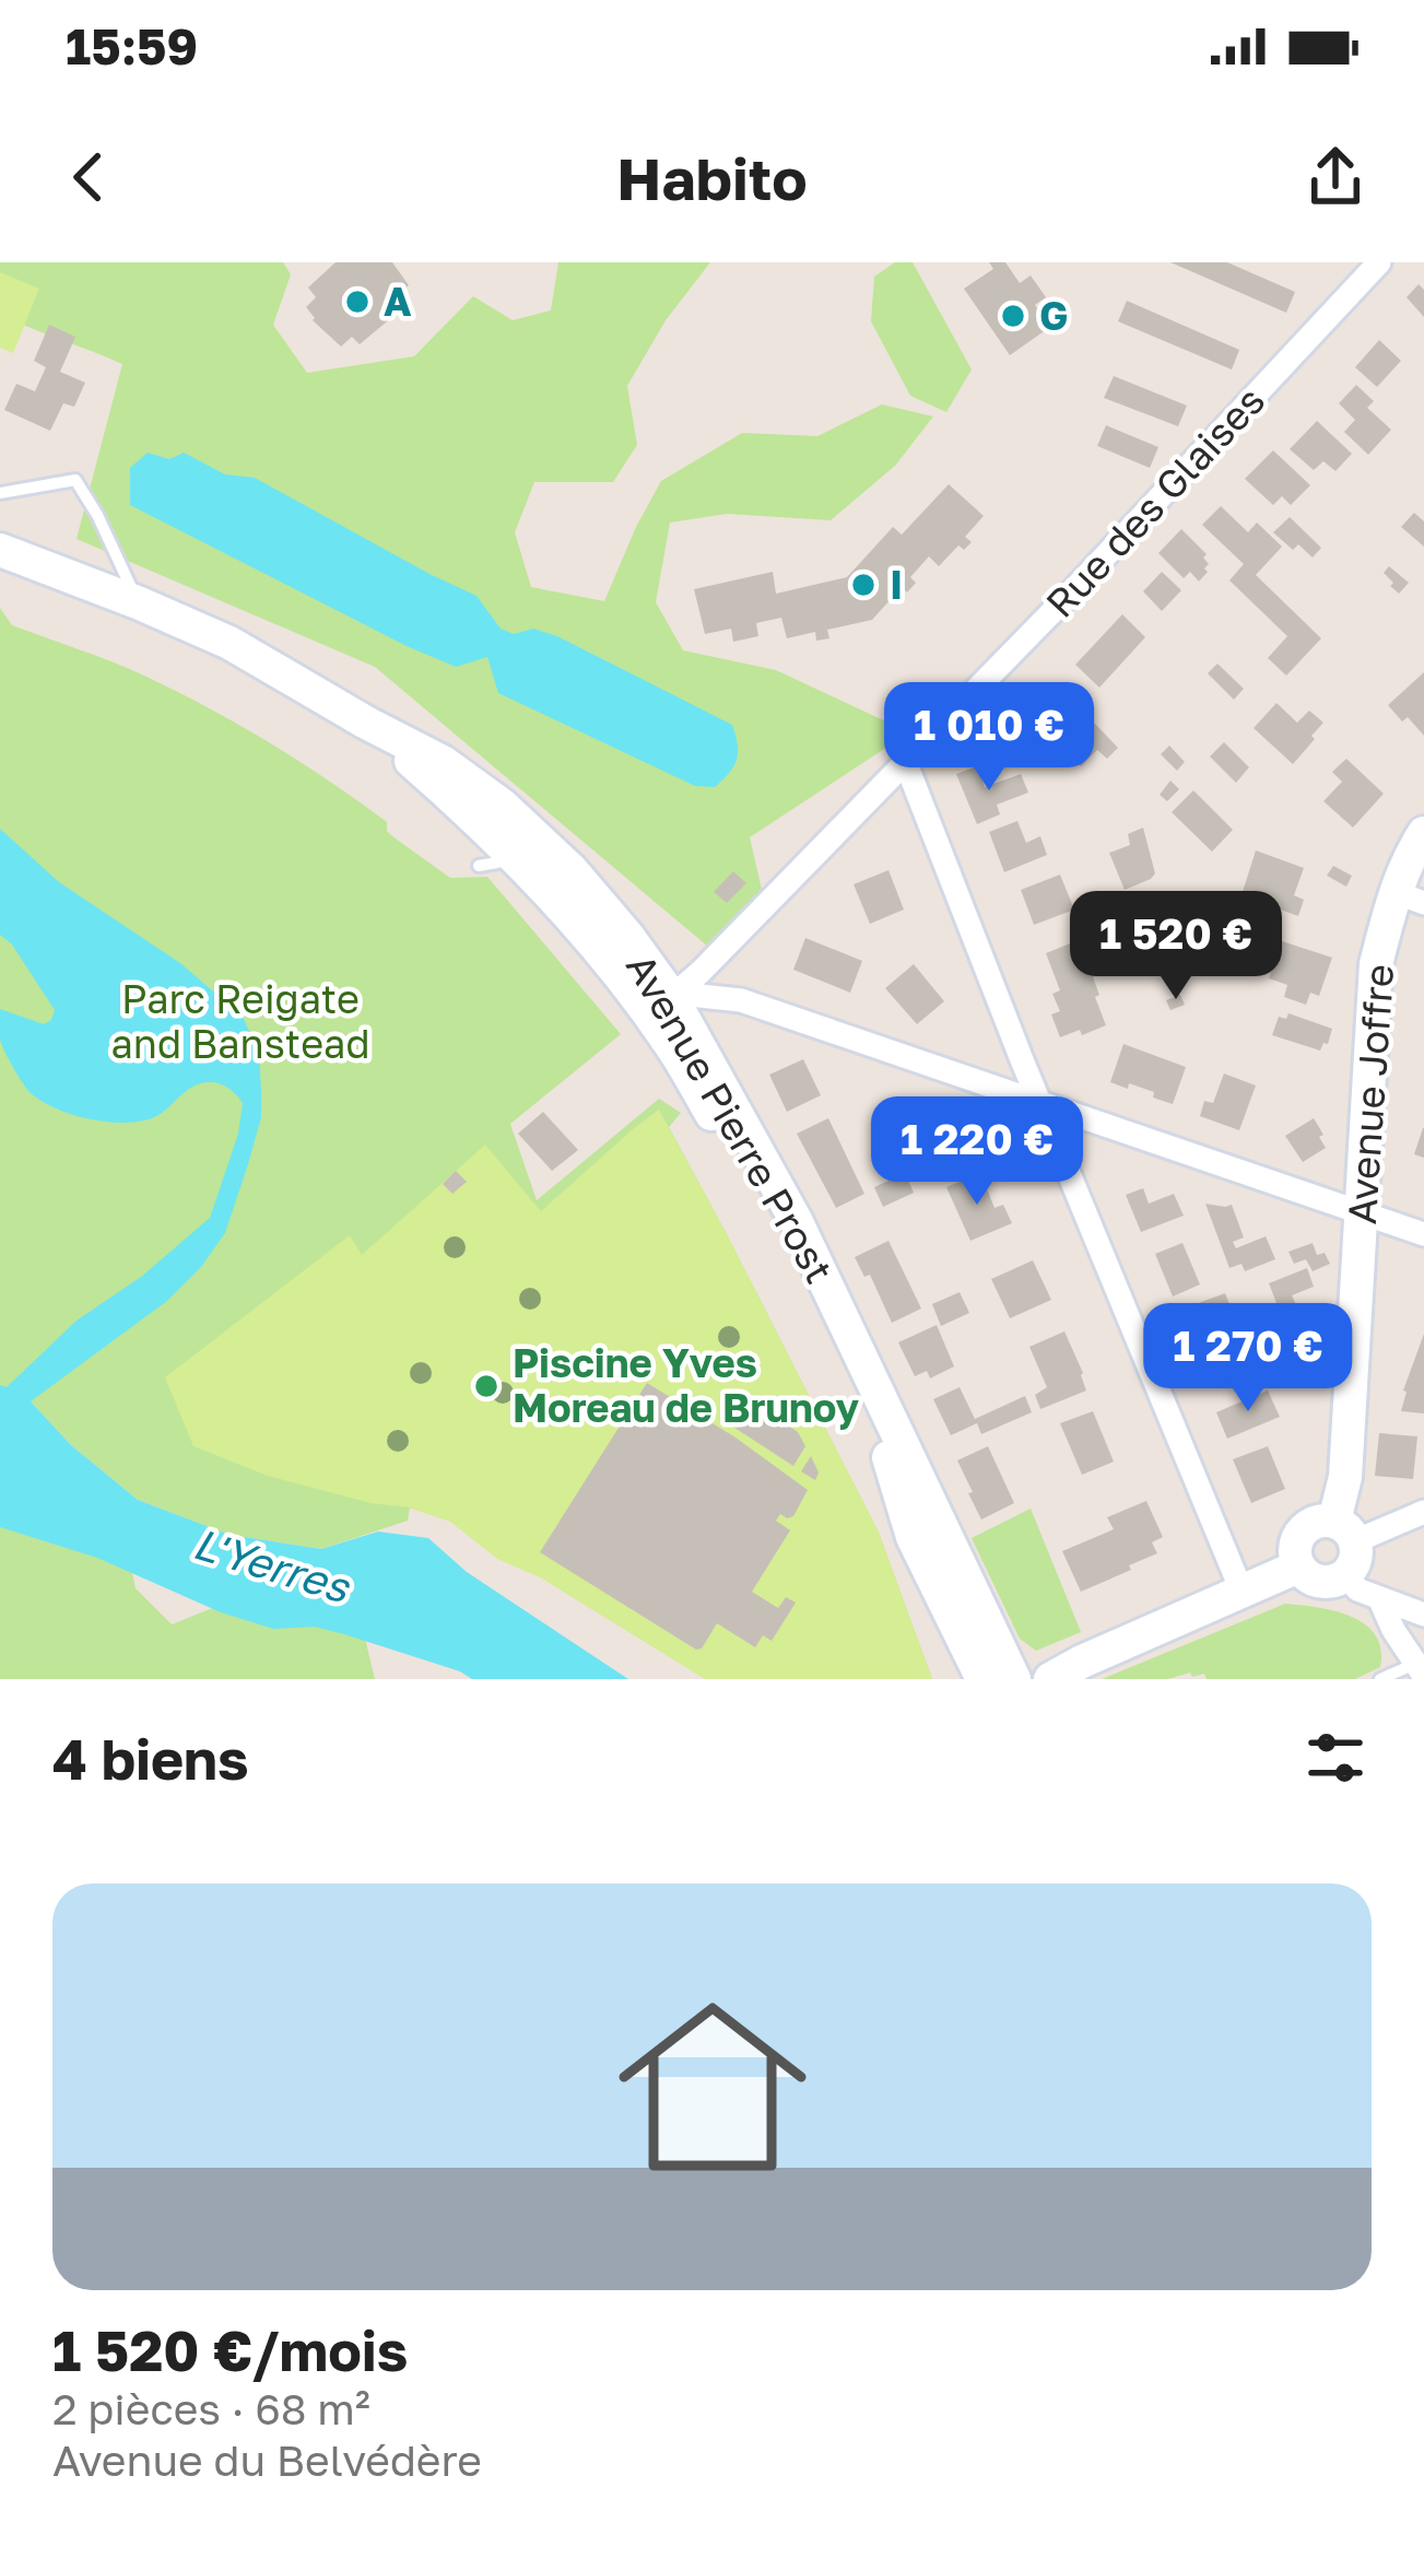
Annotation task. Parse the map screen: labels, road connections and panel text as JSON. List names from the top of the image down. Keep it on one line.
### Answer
{"streets":{"main road":["Avenue Joffre","Avenue Pierre Prost"],"street":["Rue des Glaises"]},"crossings":[["Rue des Glaises","Avenue Pierre Prost"]],"water":["L'Yerres"],"parks":["Parc Reigate and Banstead"],"places":["A","G","I","Piscine Yves Moreau de Brunoy"],"page":{"status":"15:59","header":"Habito","price":["1 010 €","1 520 €","1 220 €","1 270 €"],"heading":"4 biens","list":[{"name":"1 520 €/mois","note":"2 pièces · 68 m² · Avenue du Belvédère"}]}}
